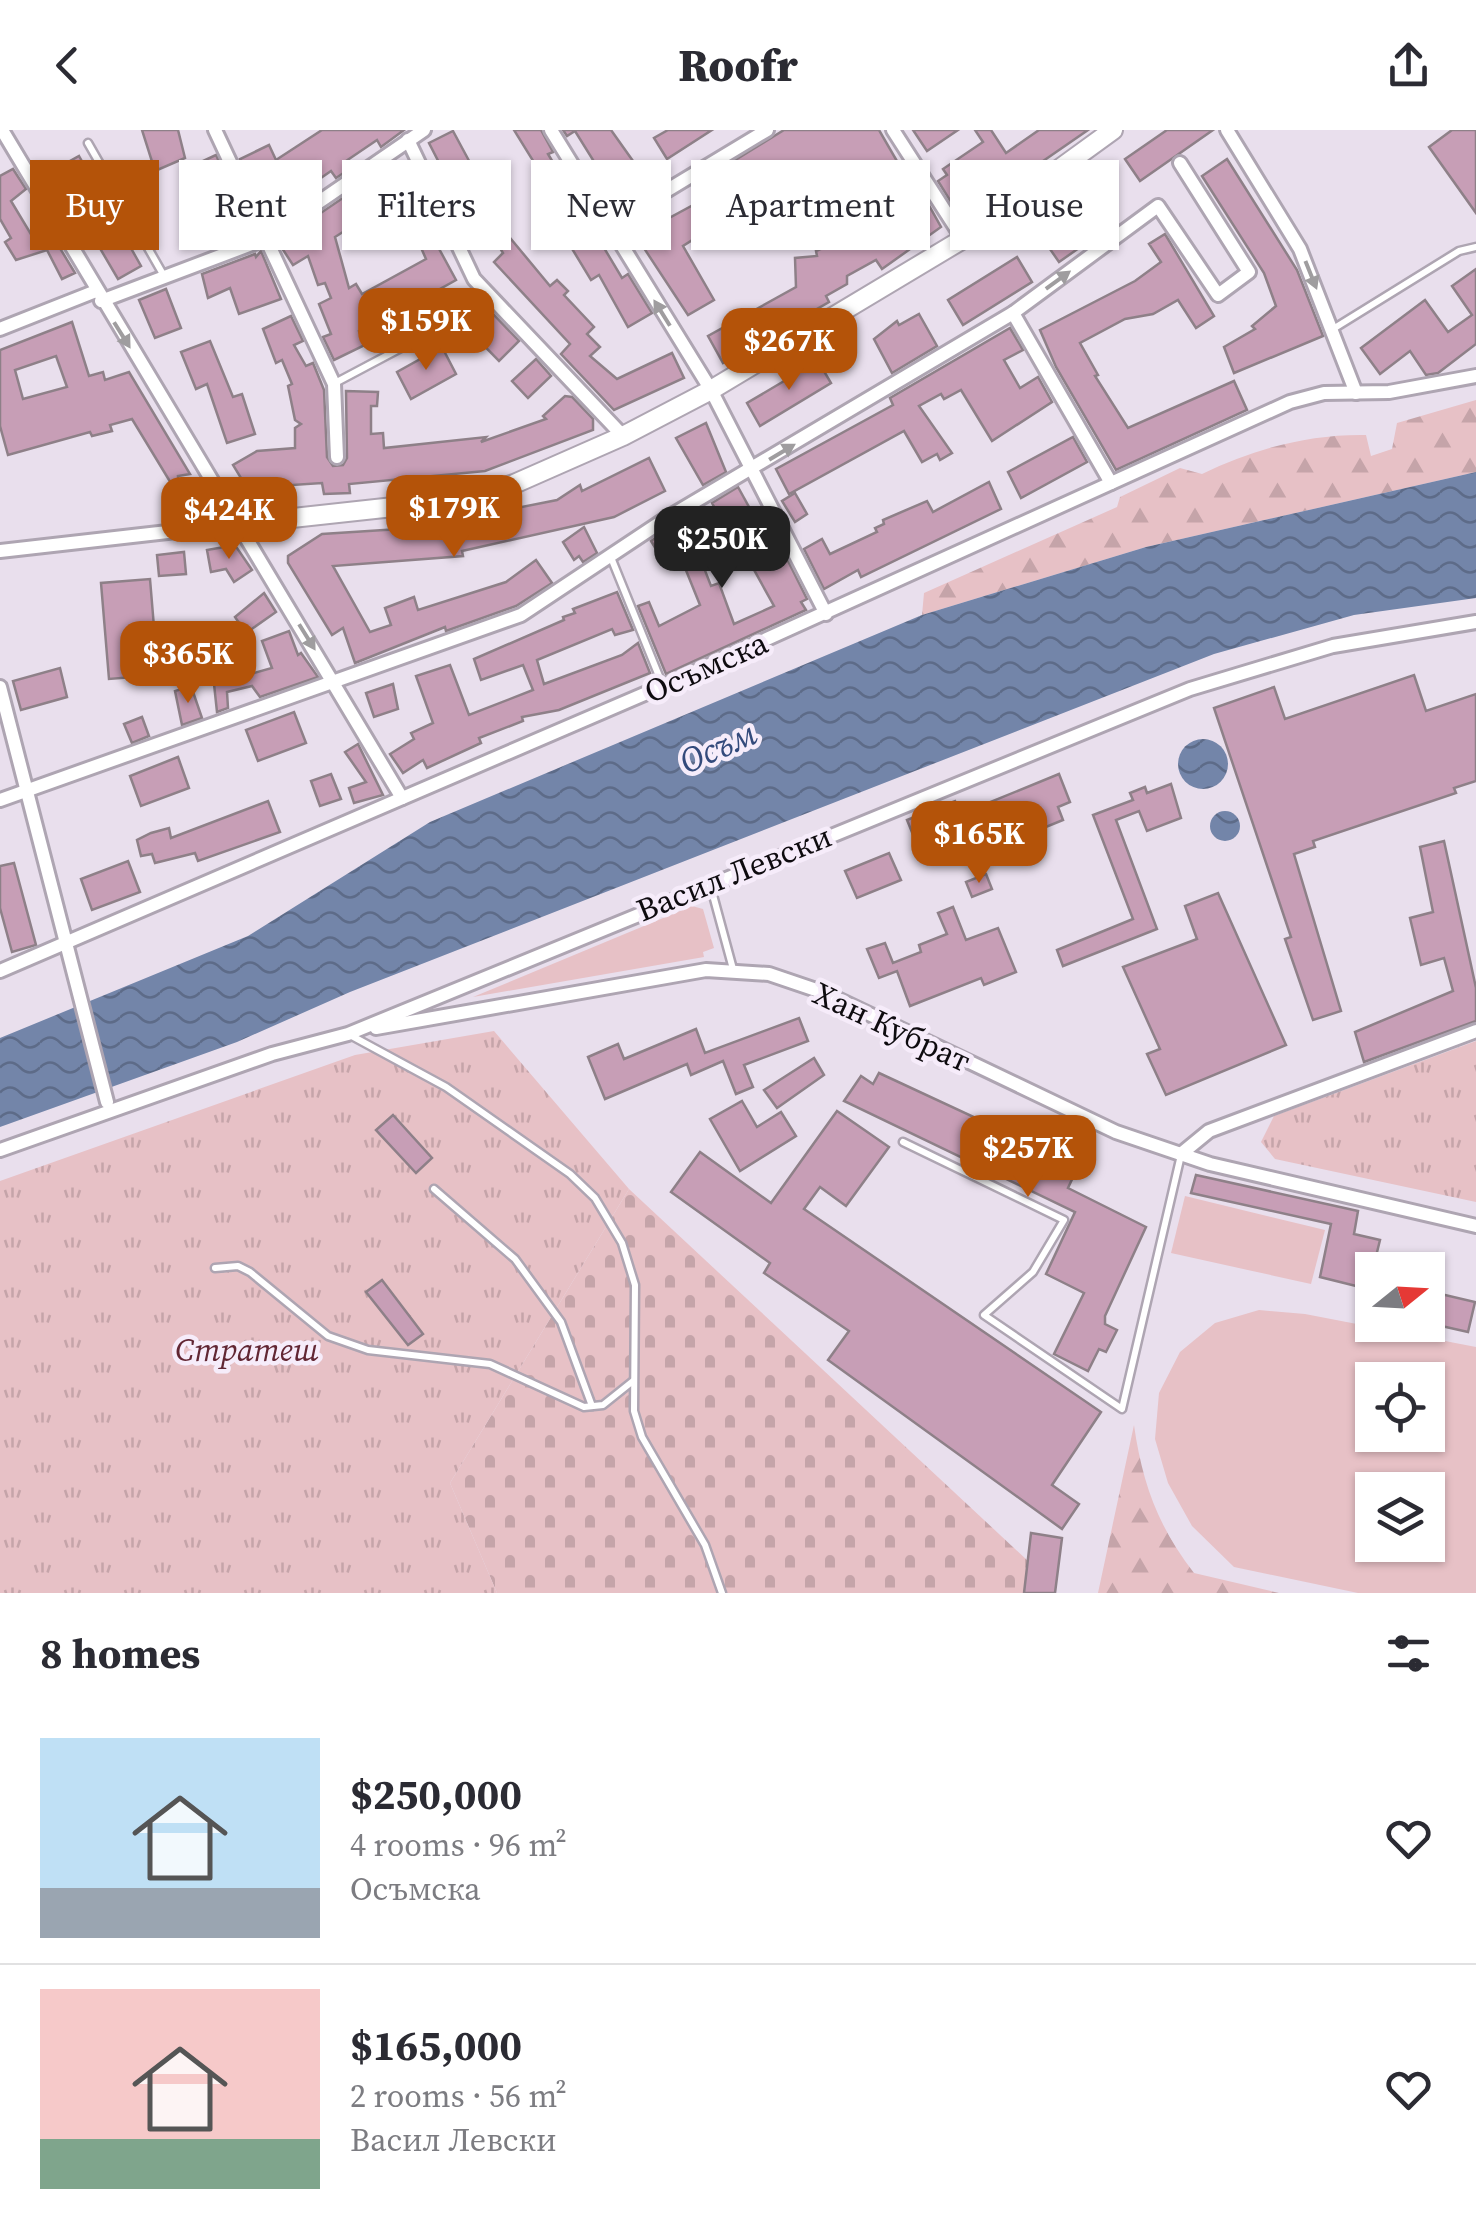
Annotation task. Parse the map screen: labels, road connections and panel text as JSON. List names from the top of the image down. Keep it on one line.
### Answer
{"streets":{"street":["Осъмска","Васил Левски","Хан Кубрат"]},"crossings":[["Васил Левски","Хан Кубрат"]],"water":["Осъм"],"parks":["Стратеш"],"north":"right","page":{"header":"Roofr","chip":["Buy","Rent","Filters","New","Apartment","House"],"price":["$159K","$267K","$179K","$424K","$250K","$365K","$165K","$257K"],"heading":"8 homes","list":[{"name":"$250,000","note":"4 rooms · 96 m² · Осъмска"},{"name":"$165,000","note":"2 rooms · 56 m² · Васил Левски"}]}}
